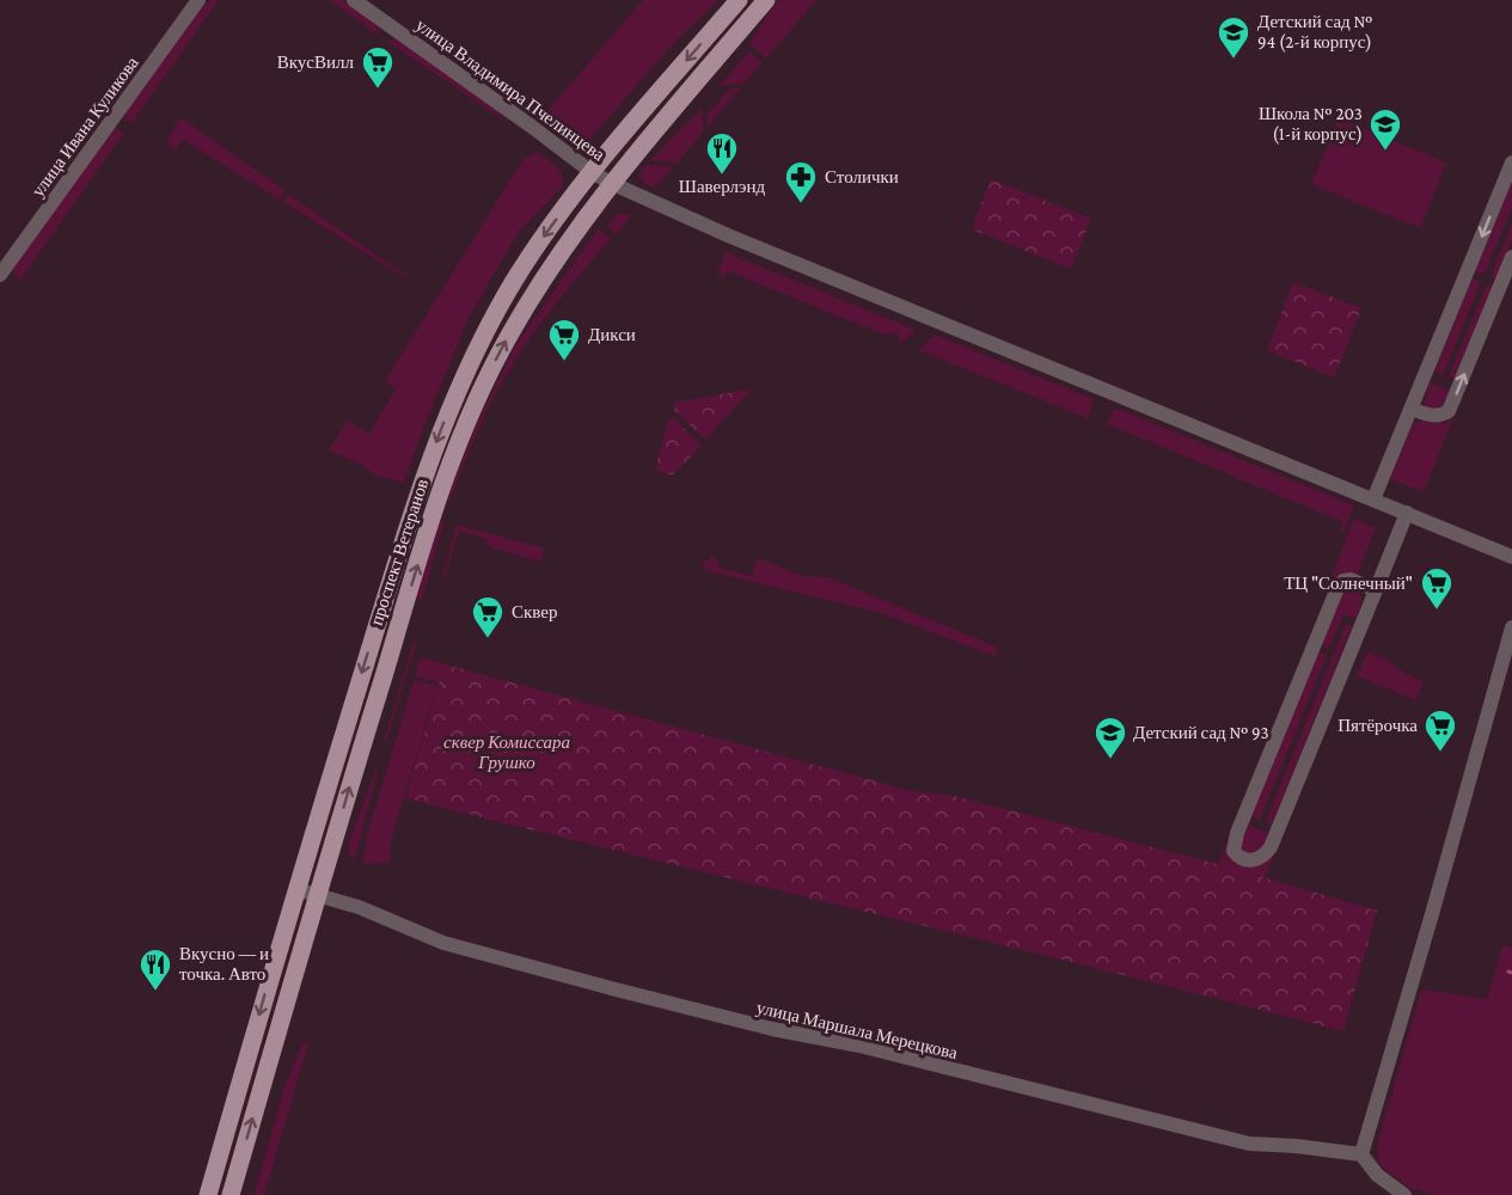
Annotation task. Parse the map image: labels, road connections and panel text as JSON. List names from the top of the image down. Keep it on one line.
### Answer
{"streets":{"main road":["проспект Ветеранов"],"street":["улица Владимира Пчелинцева","улица Ивана Куликова","улица Маршала Мерецкова"]},"crossings":[["улица Владимира Пчелинцева","проспект Ветеранов"],["проспект Ветеранов","улица Маршала Мерецкова"]],"parks":["сквер Комиссара Грушко"],"places":{"school or university":["Детский сад № 94 (2-й корпус)","Школа № 203 (1-й корпус)","Детский сад № 93"],"supermarket":["ВкусВилл","Дикси","ТЦ \"Солнечный\"","Сквер","Пятёрочка"],"restaurant":["Шаверлэнд","Вкусно — и точка. Авто"],"pharmacy":["Столички"]}}
